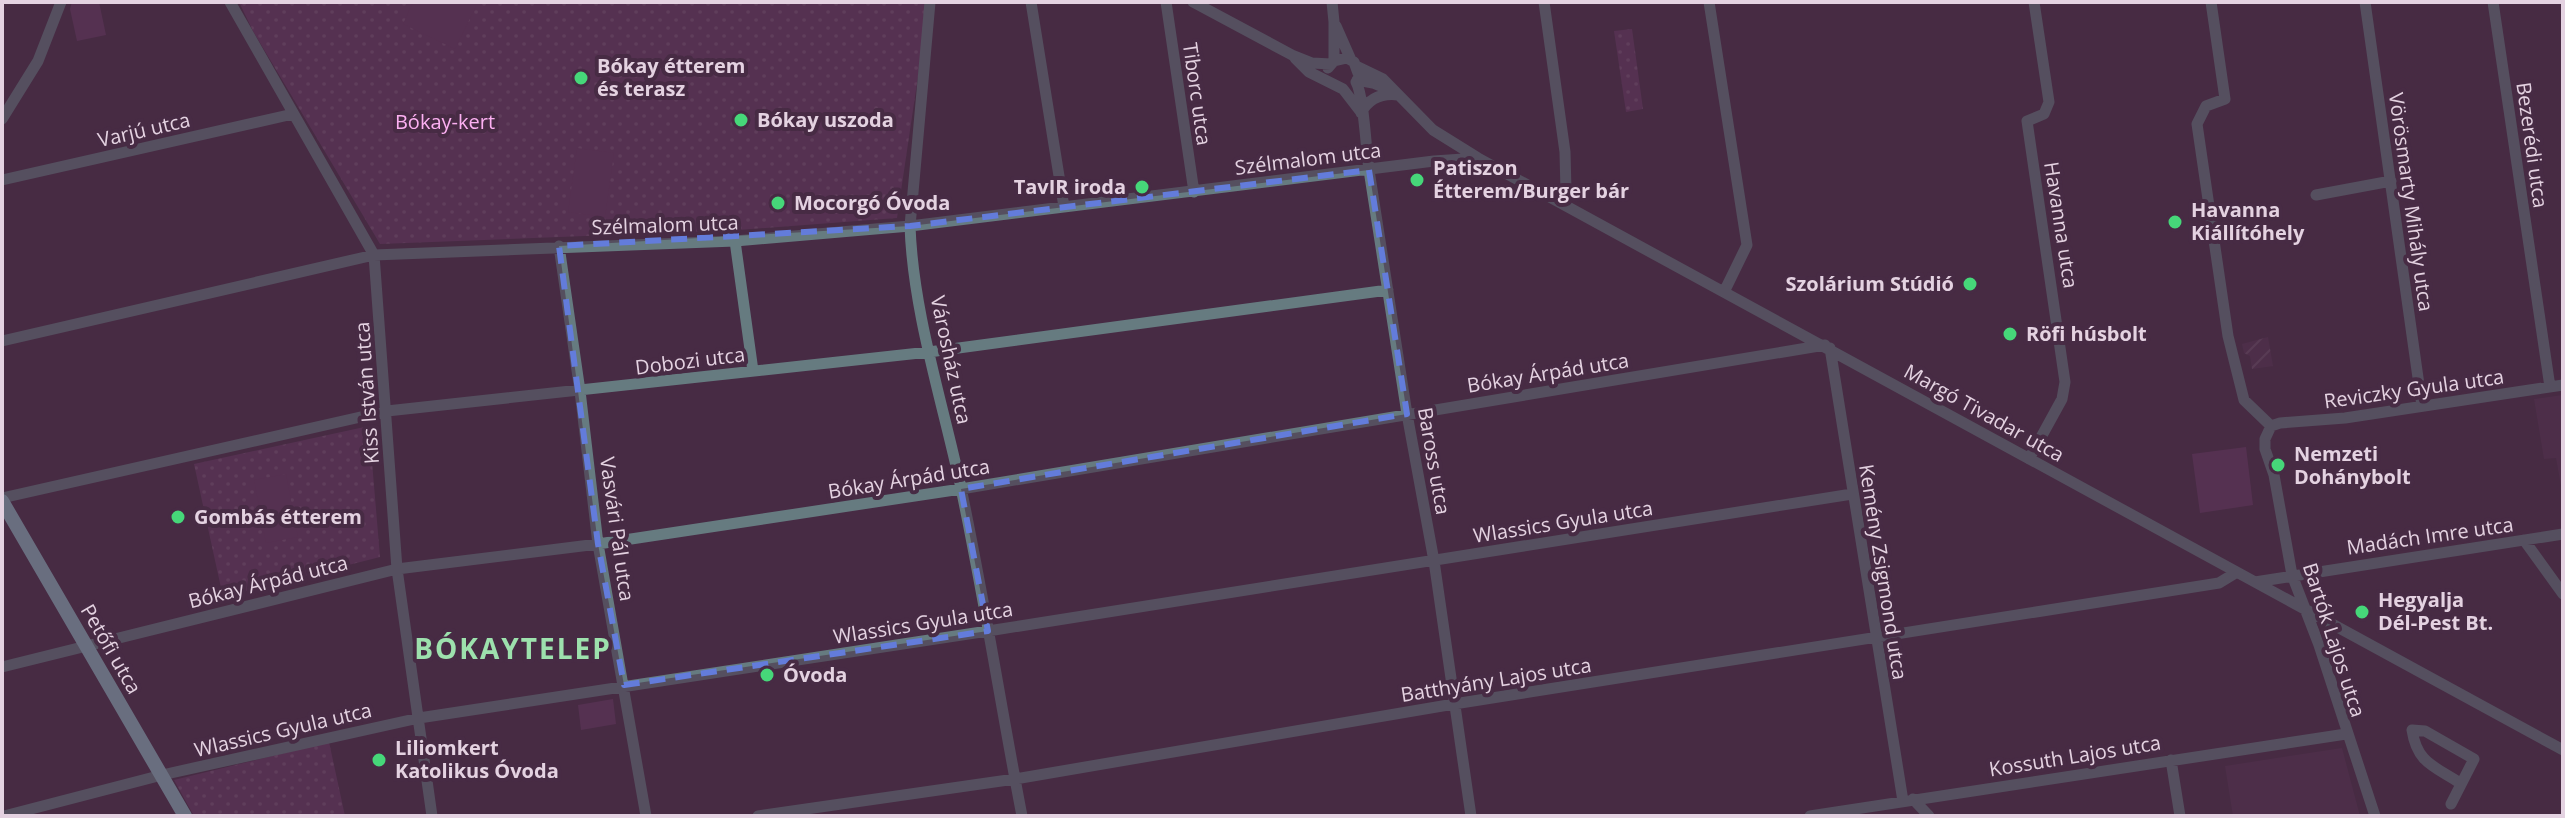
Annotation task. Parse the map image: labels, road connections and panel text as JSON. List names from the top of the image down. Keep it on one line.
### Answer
{"streets":{"main road":["Petőfi utca"],"street":["Tiborc utca","Varjú utca","Bezerédi utca","Szélmalom utca","Vörösmarty Mihály utca","Havanna utca","Városház utca","Dobozi utca","Bókay Árpád utca","Reviczky Gyula utca","Kiss István utca","Margó Tivadar utca","Baross utca","Wlassics Gyula utca","Vasvári Pál utca","Madách Imre utca","Kemény Zsigmond utca","Bartók Lajos utca","Batthyány Lajos utca","Kossuth Lajos utca"]},"crossings":[["Tiborc utca","Szélmalom utca"],["Varjú utca","Kiss István utca"],["Bezerédi utca","Reviczky Gyula utca"],["Szélmalom utca","Városház utca"],["Szélmalom utca","Kiss István utca"],["Szélmalom utca","Margó Tivadar utca"],["Szélmalom utca","Baross utca"],["Szélmalom utca","Vasvári Pál utca"],["Vörösmarty Mihály utca","Reviczky Gyula utca"],["Havanna utca","Margó Tivadar utca"],["Városház utca","Dobozi utca"],["Városház utca","Bókay Árpád utca"],["Városház utca","Wlassics Gyula utca"],["Városház utca","Batthyány Lajos utca"],["Dobozi utca","Kiss István utca"],["Dobozi utca","Baross utca"],["Dobozi utca","Vasvári Pál utca"],["Dobozi utca","Petőfi utca"],["Bókay Árpád utca","Kiss István utca"],["Bókay Árpád utca","Margó Tivadar utca"],["Bókay Árpád utca","Baross utca"],["Bókay Árpád utca","Vasvári Pál utca"],["Bókay Árpád utca","Kemény Zsigmond utca"],["Bókay Árpád utca","Petőfi utca"],["Reviczky Gyula utca","Bartók Lajos utca"],["Kiss István utca","Wlassics Gyula utca"],["Margó Tivadar utca","Baross utca"],["Margó Tivadar utca","Madách Imre utca"],["Margó Tivadar utca","Kemény Zsigmond utca"],["Margó Tivadar utca","Bartók Lajos utca"],["Margó Tivadar utca","Batthyány Lajos utca"],["Baross utca","Wlassics Gyula utca"],["Baross utca","Batthyány Lajos utca"],["Wlassics Gyula utca","Vasvári Pál utca"],["Wlassics Gyula utca","Kemény Zsigmond utca"],["Wlassics Gyula utca","Petőfi utca"],["Madách Imre utca","Bartók Lajos utca"],["Kemény Zsigmond utca","Batthyány Lajos utca"],["Kemény Zsigmond utca","Kossuth Lajos utca"],["Bartók Lajos utca","Kossuth Lajos utca"]],"districts":["BÓKAYTELEP"],"parks":["Bókay-kert"],"places":["Bókay étterem és terasz","Bókay uszoda","Patiszon Étterem/Burger bár","TavIR iroda","Mocorgó Óvoda","Havanna Kiállítóhely","Szolárium Stúdió","Röfi húsbolt","Nemzeti Dohánybolt","Gombás étterem","Hegyalja Dél-Pest Bt.","Óvoda","Liliomkert Katolikus Óvoda"]}
